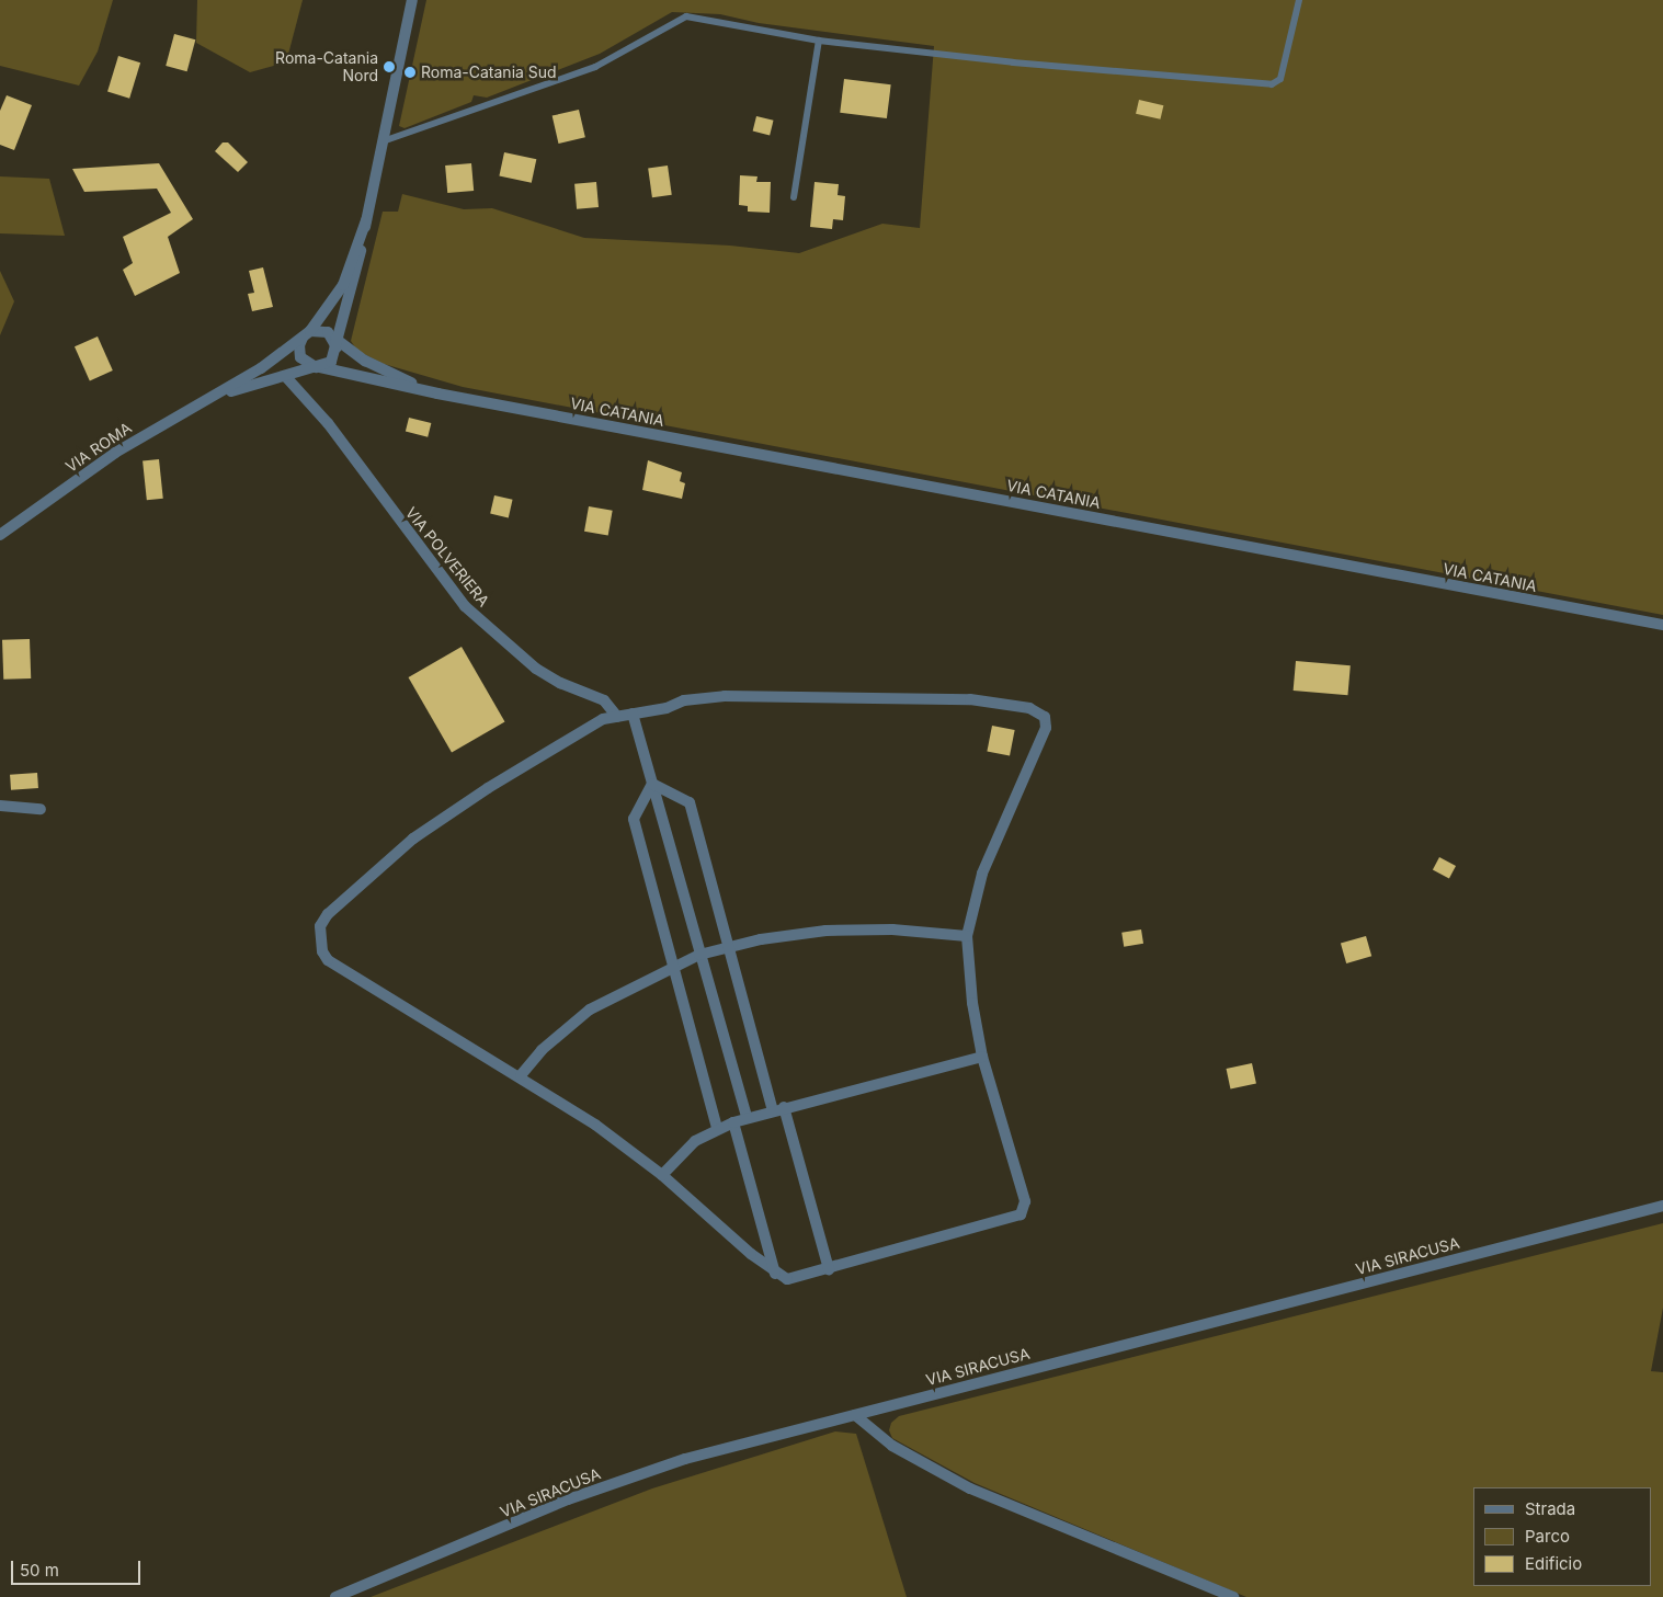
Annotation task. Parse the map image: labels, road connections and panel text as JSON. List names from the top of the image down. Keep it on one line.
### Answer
{"streets":{"street":["VIA CATANIA","VIA ROMA","VIA POLVERIERA","VIA SIRACUSA"]},"places":["Roma-Catania Nord","Roma-Catania Sud"],"legend":["Strada","Parco","Edificio"],"scale_bar":"50 m"}
